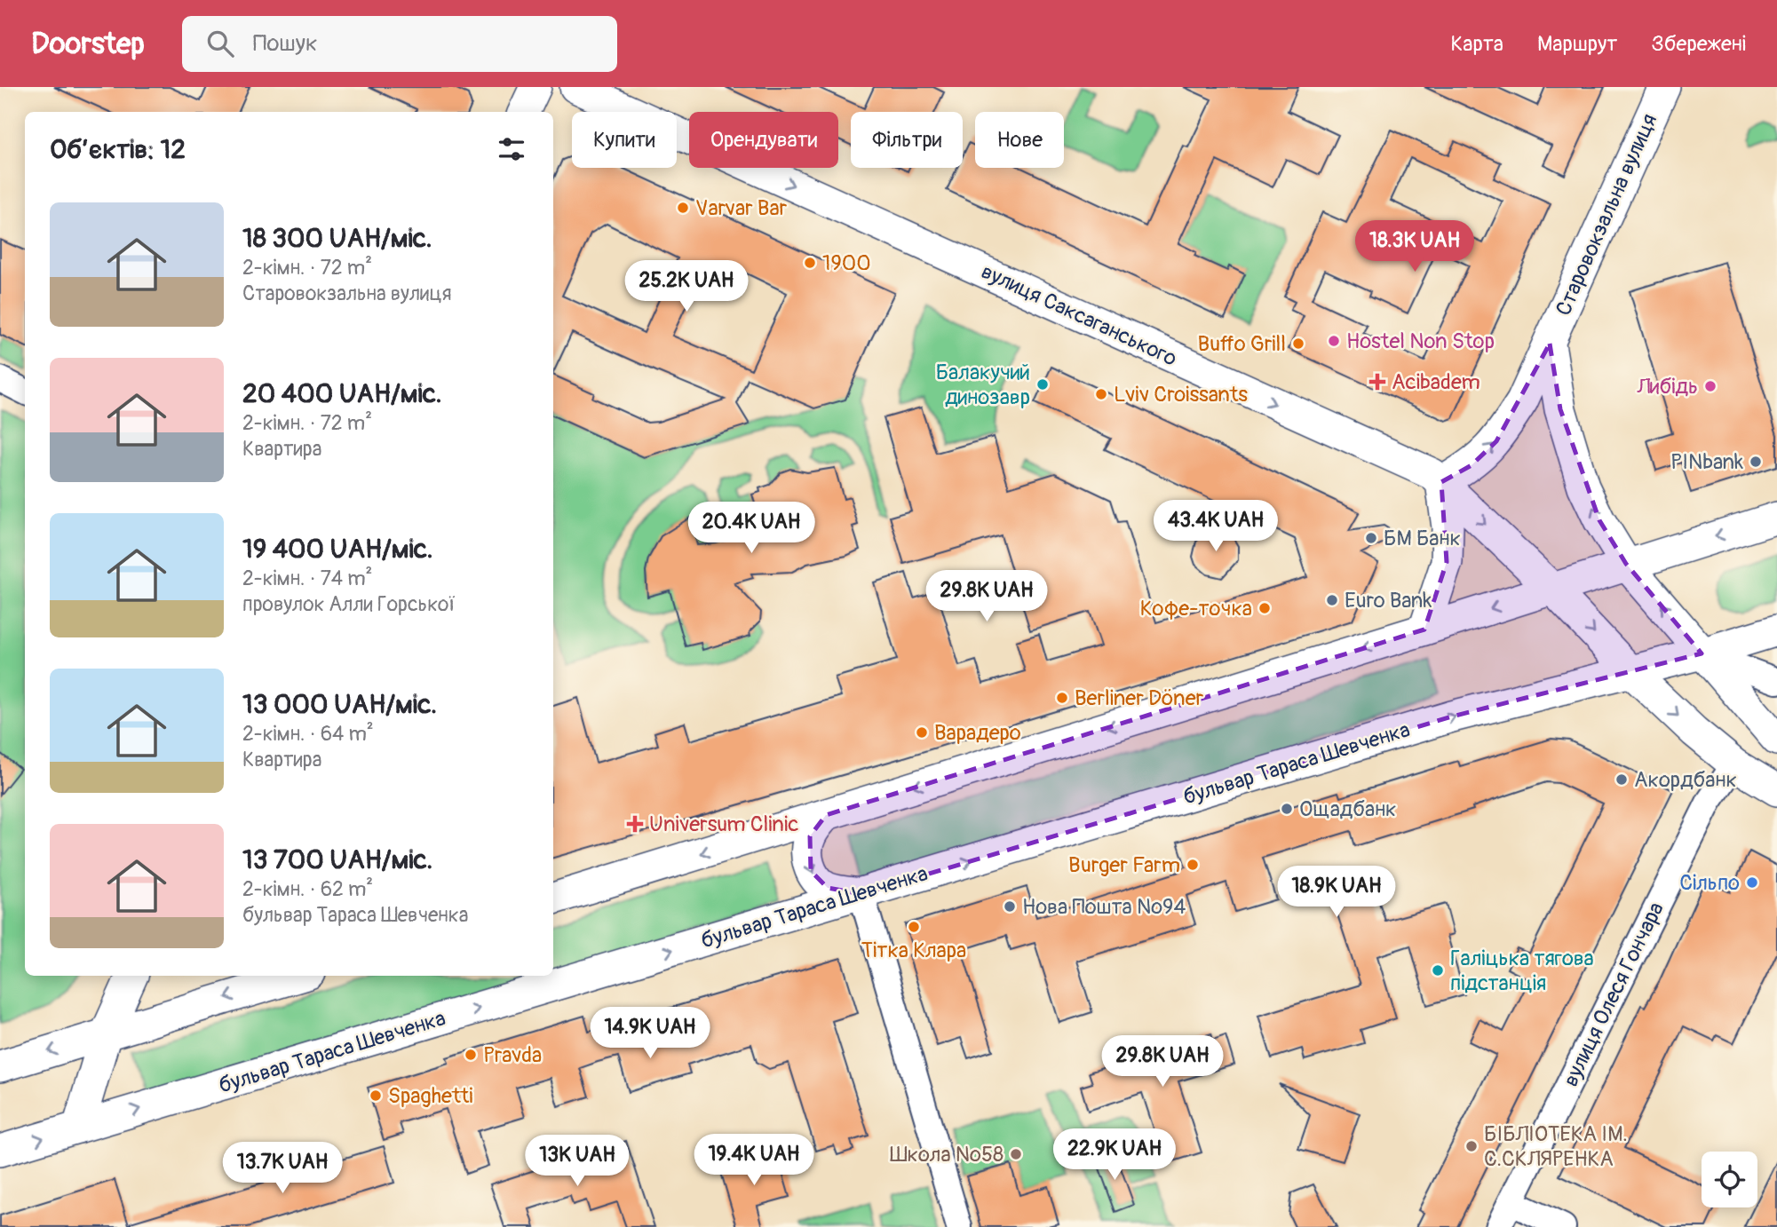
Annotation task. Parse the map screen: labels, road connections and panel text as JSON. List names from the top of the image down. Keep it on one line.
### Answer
{"streets":{"main road":["Старовокзальна вулиця","вулиця Саксаганського","бульвар Тараса Шевченка"],"street":["вулиця Олеся Гончара"]},"crossings":[["Старовокзальна вулиця","вулиця Саксаганського"],["Старовокзальна вулиця","бульвар Тараса Шевченка"],["вулиця Саксаганського","бульвар Тараса Шевченка"],["вулиця Саксаганського","вулиця Олеся Гончара"]],"one_way":["Старовокзальна вулиця","вулиця Саксаганського"],"places":{"other":["Varvar Bar","1900","Hostel Non Stop","Buffo Grill","Балакучий динозавр","Либідь","Lviv Croissants","PINbank","БМ Банк","Euro Bank","Кофе-точка","Berliner Döner","Варадеро","Акордбанк","Ощадбанк","Burger Farm","Сільпо","Нова Пошта №94","Тітка Клара","Галiцька тягова пiдстанцiя","Pravda","Spaghetti","БІБЛІОТЕКА ІМ. С.СКЛЯРЕНКА","Школа №58"],"health":["Acibadem","Universum Clinic"]},"page":{"header":"Doorstep","search":"Пошук","nav":["Карта","Маршрут","Збережені"],"chip":["Купити","Орендувати","Фільтри","Нове"],"heading":"Об’єктів: 12","list":[{"name":"18 300 UAH/міс.","note":"2-кімн. · 72 m² · Старовокзальна вулиця"},{"name":"20 400 UAH/міс.","note":"2-кімн. · 72 m² · Квартира"},{"name":"19 400 UAH/міс.","note":"2-кімн. · 74 m² · провулок Алли Горської"},{"name":"13 000 UAH/міс.","note":"2-кімн. · 64 m² · Квартира"},{"name":"13 700 UAH/міс.","note":"2-кімн. · 62 m² · бульвар Тараса Шевченка"}],"price":["18.3K UAH","25.2K UAH","43.4K UAH","20.4K UAH","29.8K UAH","18.9K UAH","14.9K UAH","29.8K UAH","22.9K UAH","19.4K UAH","13K UAH","13.7K UAH"]}}
